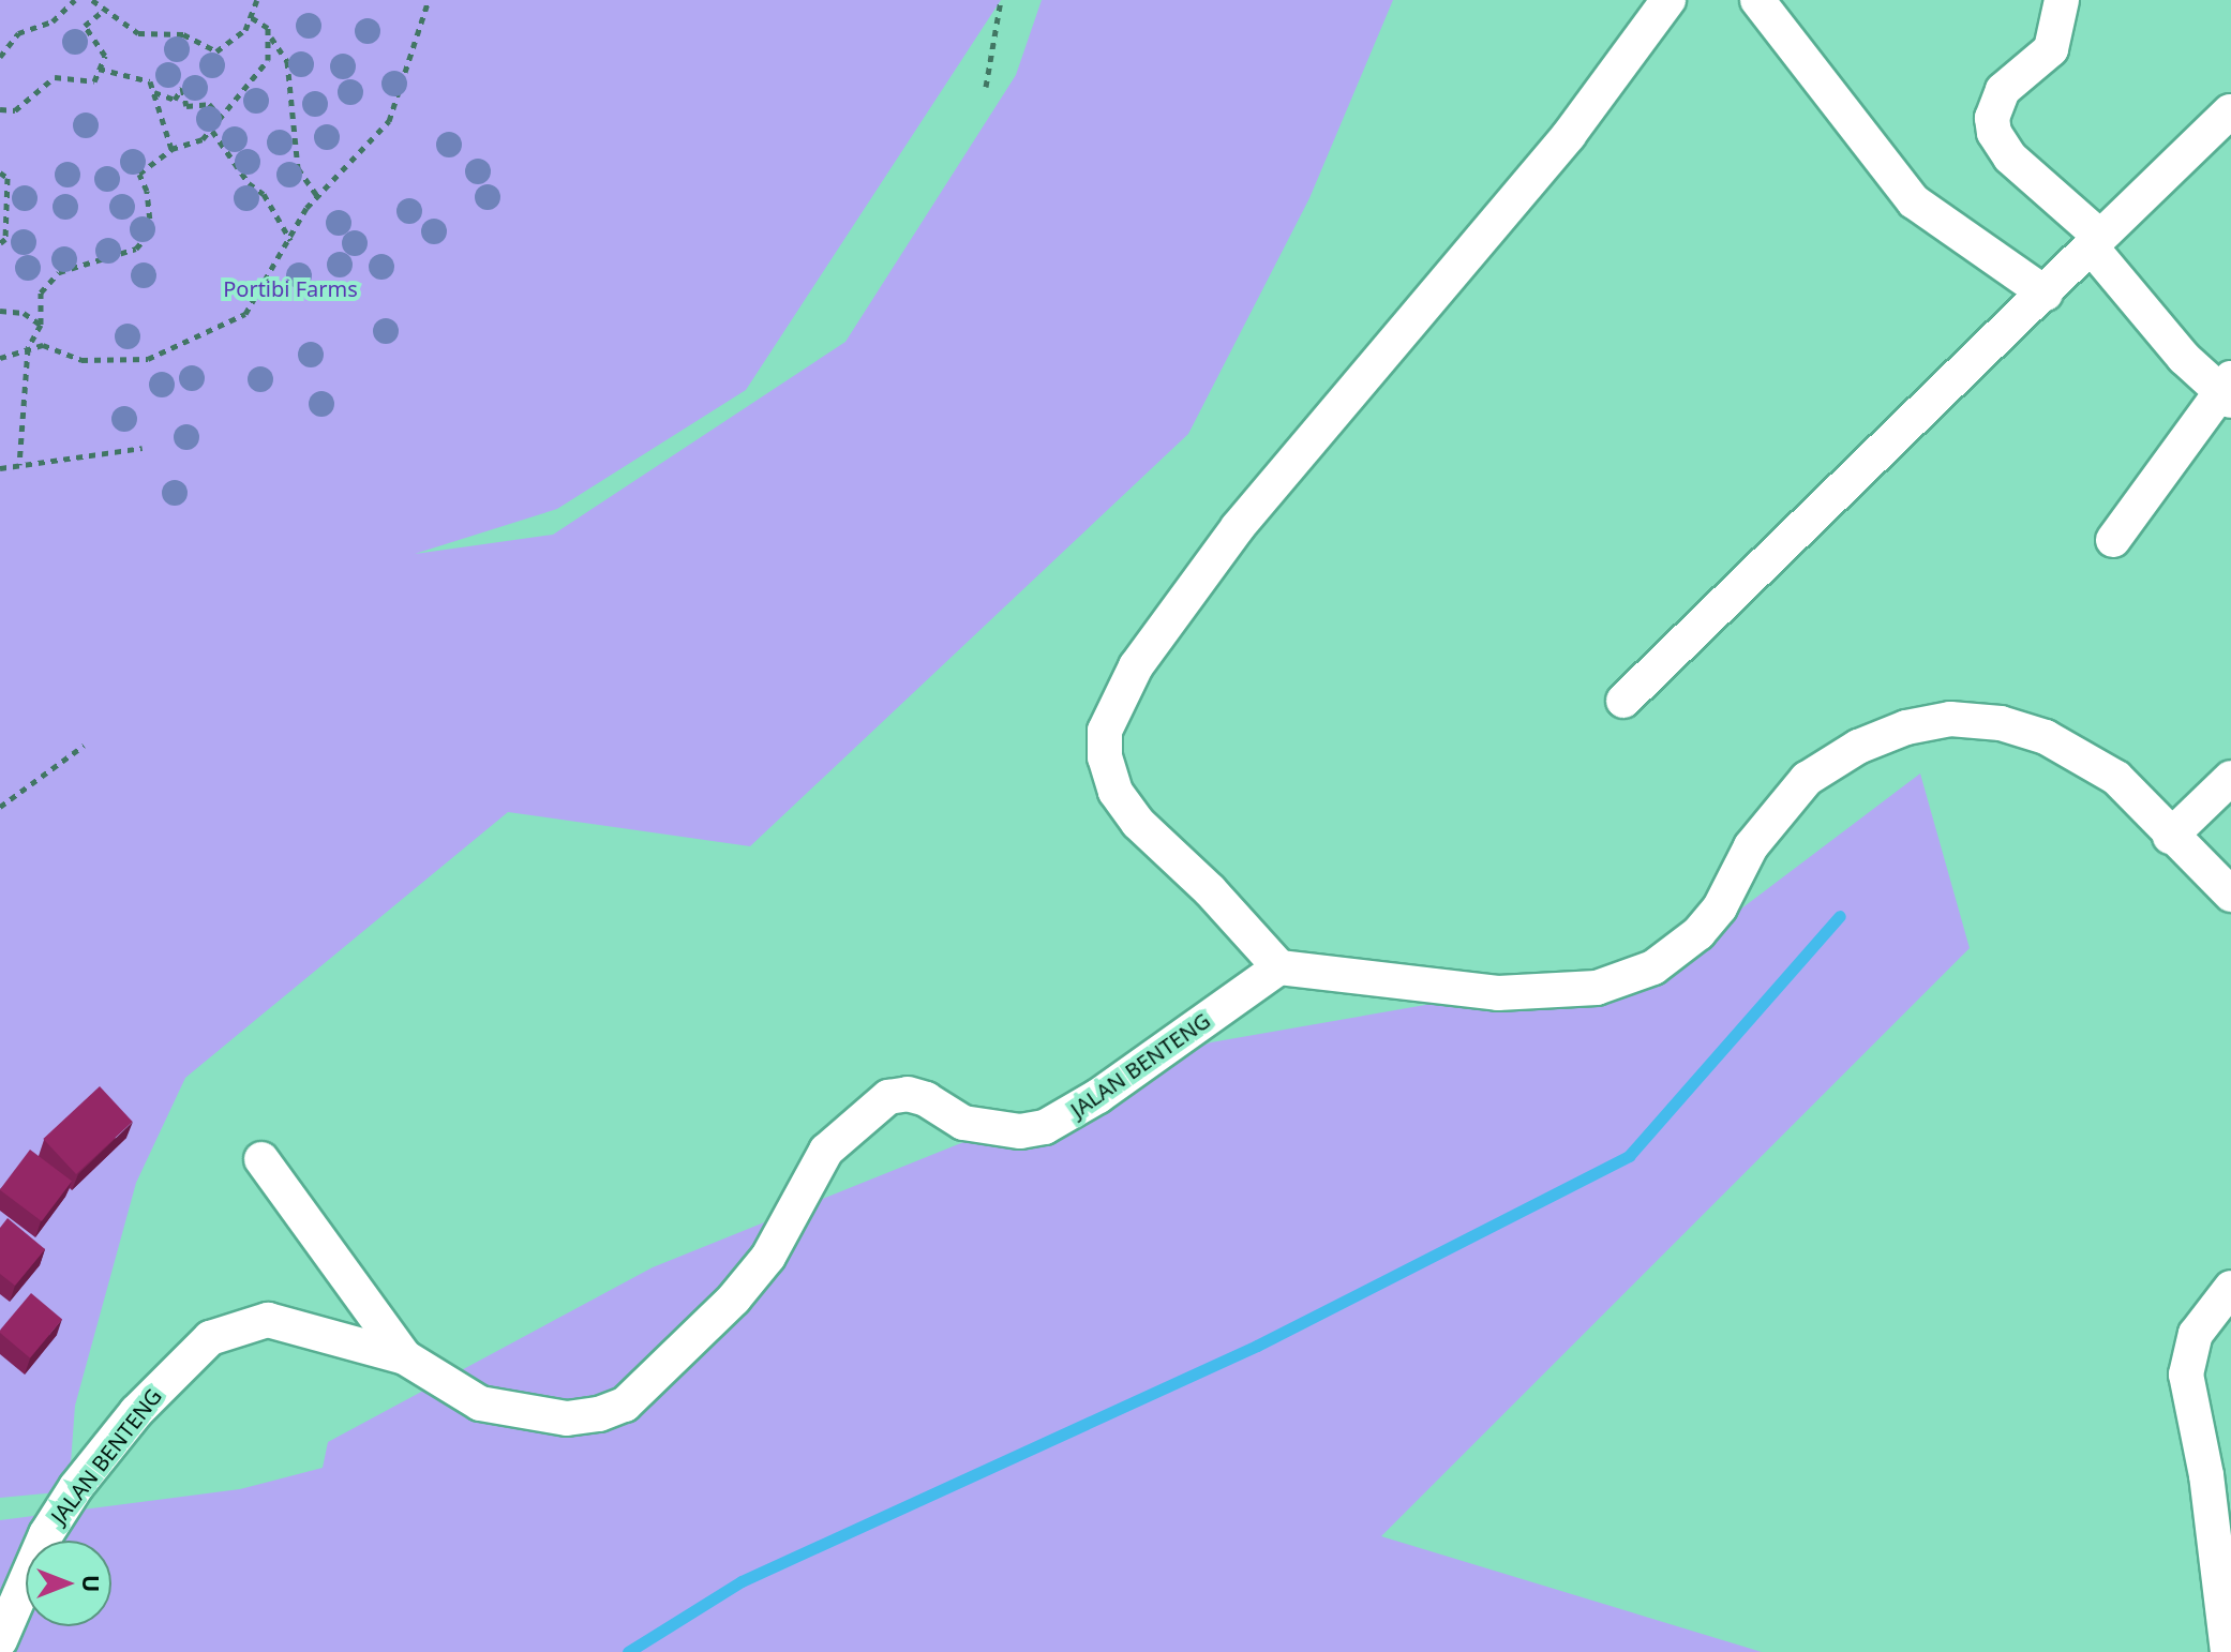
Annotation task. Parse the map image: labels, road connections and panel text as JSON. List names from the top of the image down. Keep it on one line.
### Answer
{"streets":{"street":["JALAN BENTENG"]},"parks":["Portibi Farms"],"north":"right"}
